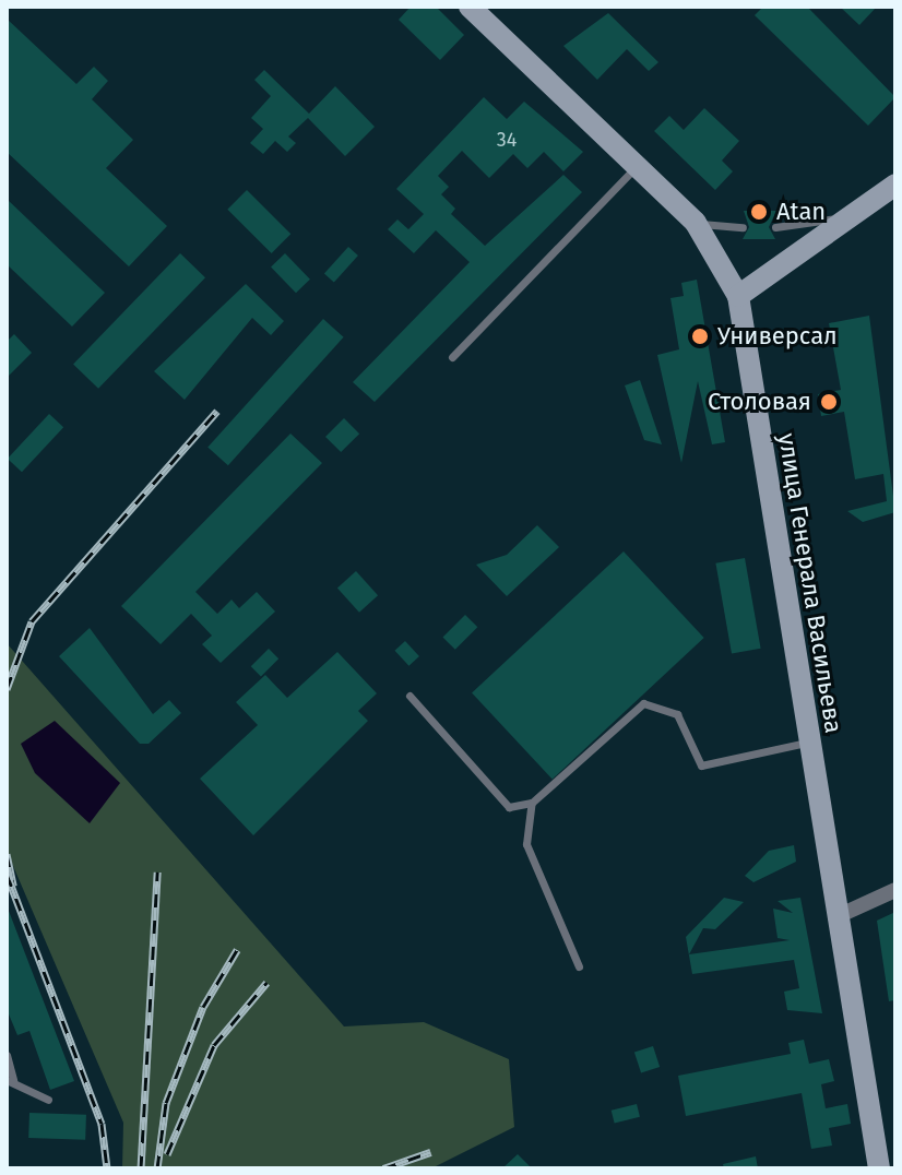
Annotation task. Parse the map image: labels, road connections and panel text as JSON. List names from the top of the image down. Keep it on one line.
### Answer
{"streets":{"main road":["улица Генерала Васильева"]},"places":["Atan","Универсал","Столовая"],"house_numbers":["34"]}
